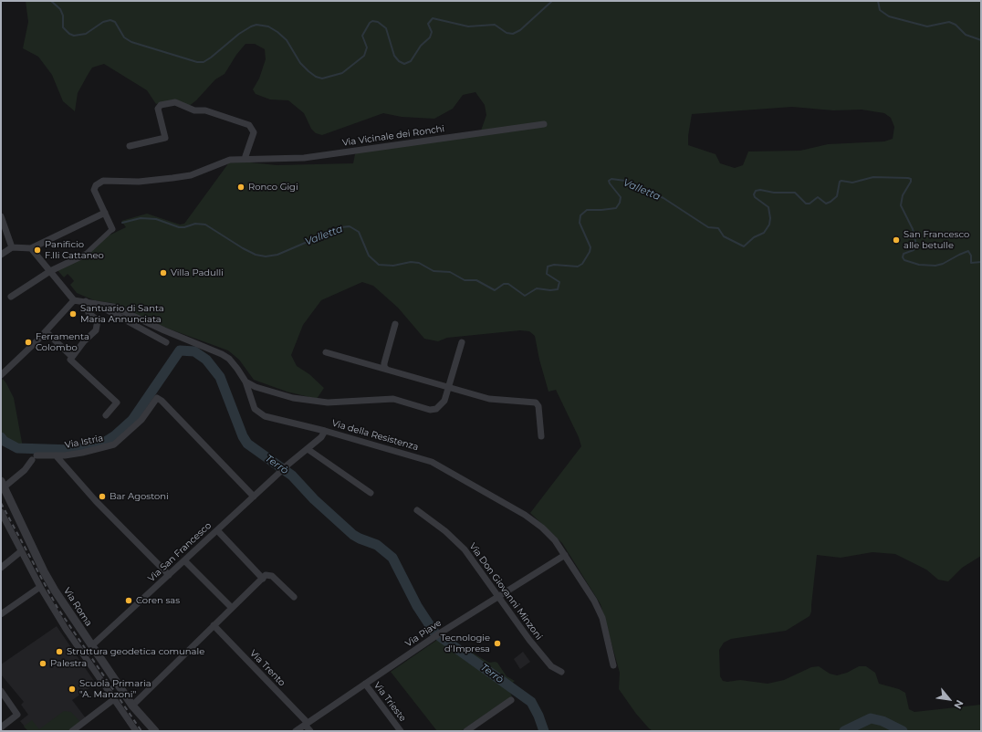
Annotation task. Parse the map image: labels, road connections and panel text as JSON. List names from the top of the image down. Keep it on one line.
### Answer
{"streets":{"street":["Via Vicinale dei Ronchi","Via della Resistenza","Via Istria","Via San Francesco","Via Don Giovanni Minzoni","Via Roma","Via Piave","Via Trento","Via Trieste"]},"crossings":[["Via della Resistenza","Via Piave"],["Via Istria","Via San Francesco"],["Via Istria","Via Roma"],["Via San Francesco","Via Roma"],["Via Don Giovanni Minzoni","Via Piave"],["Via Piave","Via Trento"],["Via Piave","Via Trieste"]],"water":["Valletta","Terrò"],"places":["Ronco Gigi","San Francesco alle betulle","Panificio F.lli Cattaneo","Villa Padulli","Santuario di Santa Maria Annunciata","Ferramenta Colombo","Bar Agostoni","Coren sas","Tecnologie d'Impresa","Struttura geodetica comunale","Palestra","Scuola Primaria \"A. Manzoni\""],"north":"bottom right"}
